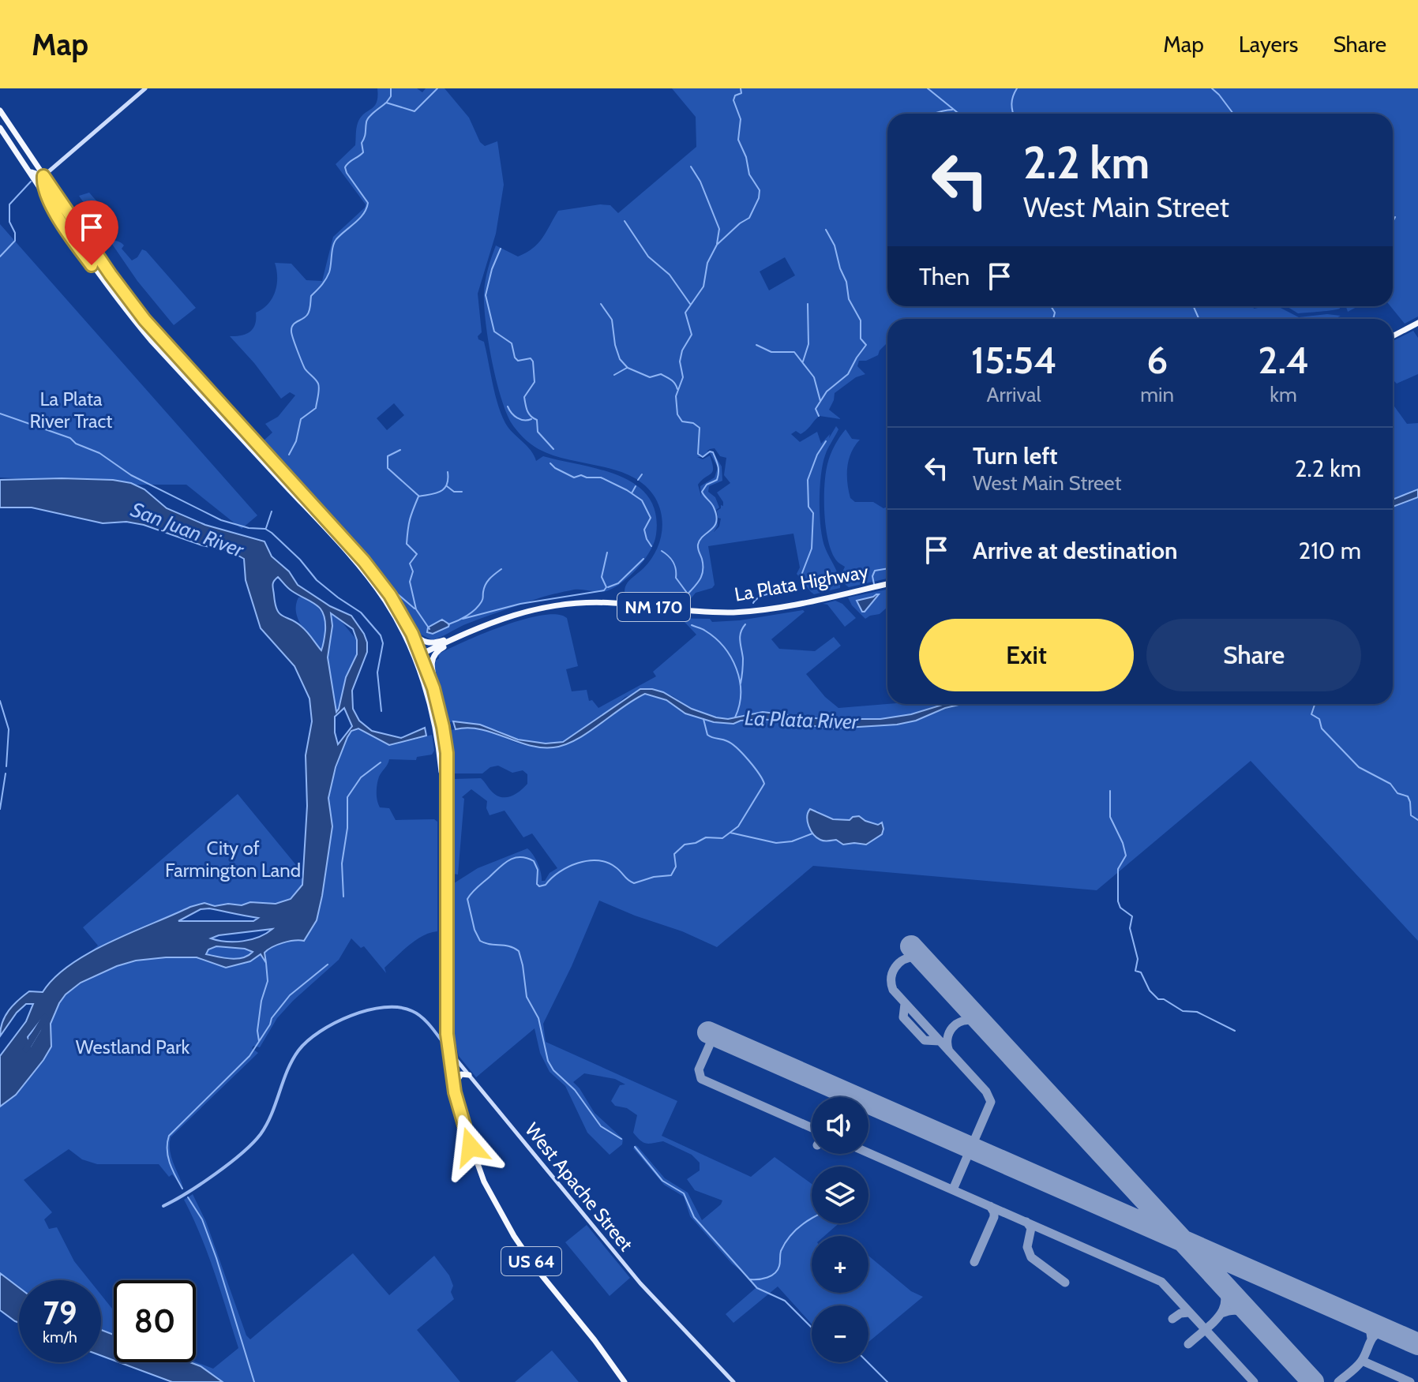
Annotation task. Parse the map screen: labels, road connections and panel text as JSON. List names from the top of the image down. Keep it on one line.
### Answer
{"streets":{"highway":["La Plata Highway","NM 170","US 64"],"main road":["West Apache Street"]},"crossings":[["La Plata Highway","US 64"],["West Apache Street","US 64"]],"water":["San Juan River","La Plata River"],"parks":["La Plata River Tract","City of Farmington Land","Westland Park"],"page":{"header":"Map","nav":["Map","Layers","Share"],"turn":["2.2 km","West Main Street"],"then":"Then","eta":["15:54","Arrival","6","min","2.4","km"],"list":[{"name":"Turn left","note":"West Main Street","value":"2.2 km"},{"name":"Arrive at destination","value":"210 m"}],"buttons":["Exit","Share"],"map_buttons":["+","−"],"speed":"79 km/h","limit":"80"}}
